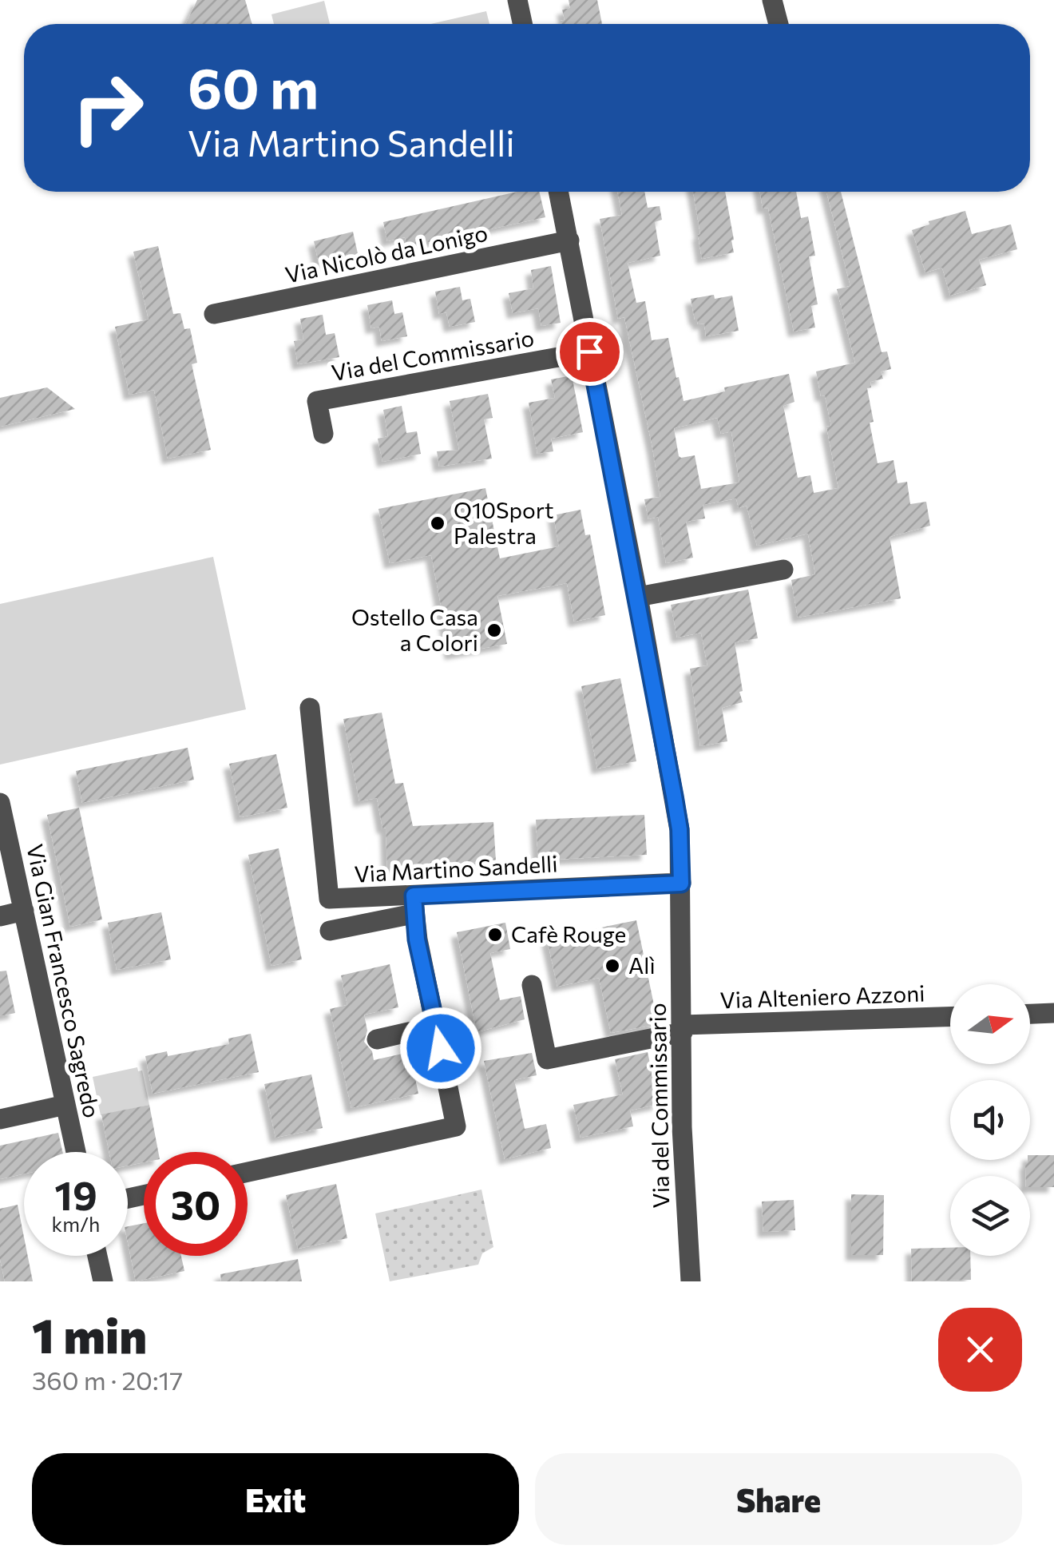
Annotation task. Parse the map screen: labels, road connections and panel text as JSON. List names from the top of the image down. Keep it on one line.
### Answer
{"streets":{"street":["Via Nicolò da Lonigo","Via del Commissario","Via Martino Sandelli","Via Gian Francesco Sagredo","Via Alteniero Azzoni"]},"crossings":[["Via Nicolò da Lonigo","Via del Commissario"],["Via del Commissario","Via Martino Sandelli"],["Via del Commissario","Via Alteniero Azzoni"]],"places":["Q10Sport Palestra","Ostello Casa a Colori","Cafè Rouge","Alì"],"north":"right","page":{"turn":["60 m","Via Martino Sandelli"],"speed":"19 km/h","limit":"30","heading":["1 min","360 m · 20:17"],"buttons":["Exit","Share"]}}
